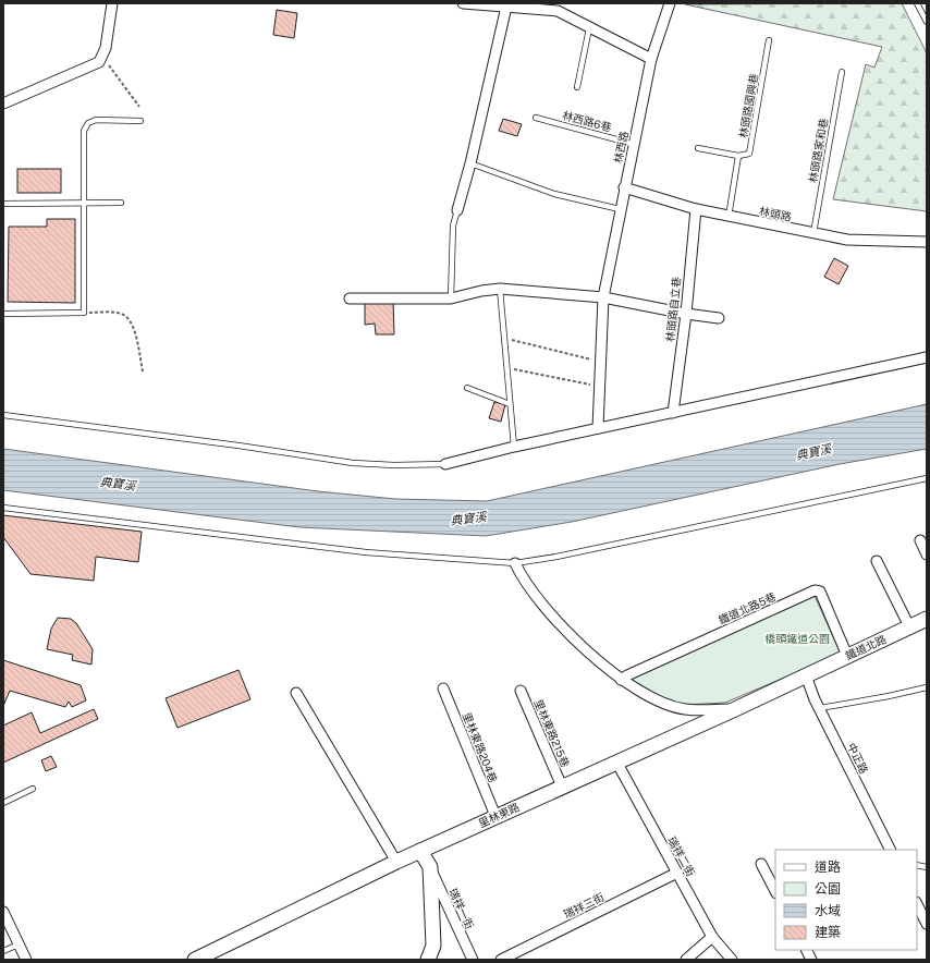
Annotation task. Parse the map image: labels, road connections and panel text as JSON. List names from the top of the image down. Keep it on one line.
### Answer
{"streets":{"street":["林西路","林頭路","林頭路自立巷","鐵道北路5巷","鐵道北路","里林東路215巷","里林東路204巷","中正路","里林東路","瑞祥二街","瑞祥三街","瑞祥一街"],"lane":["林頭路國興巷","林西路6巷","林頭路家和巷"]},"crossings":[["林西路6巷","林西路"],["林西路","林頭路"],["林頭路家和巷","林頭路"],["林頭路","林頭路自立巷"],["鐵道北路5巷","鐵道北路"],["鐵道北路","中正路"],["鐵道北路","里林東路"],["里林東路215巷","里林東路"],["里林東路204巷","里林東路"],["中正路","里林東路"],["里林東路","瑞祥二街"],["瑞祥二街","瑞祥三街"]],"water":["典寶溪"],"parks":["橋頭鐵道公園"],"legend":["道路","公園","水域","建築"]}
